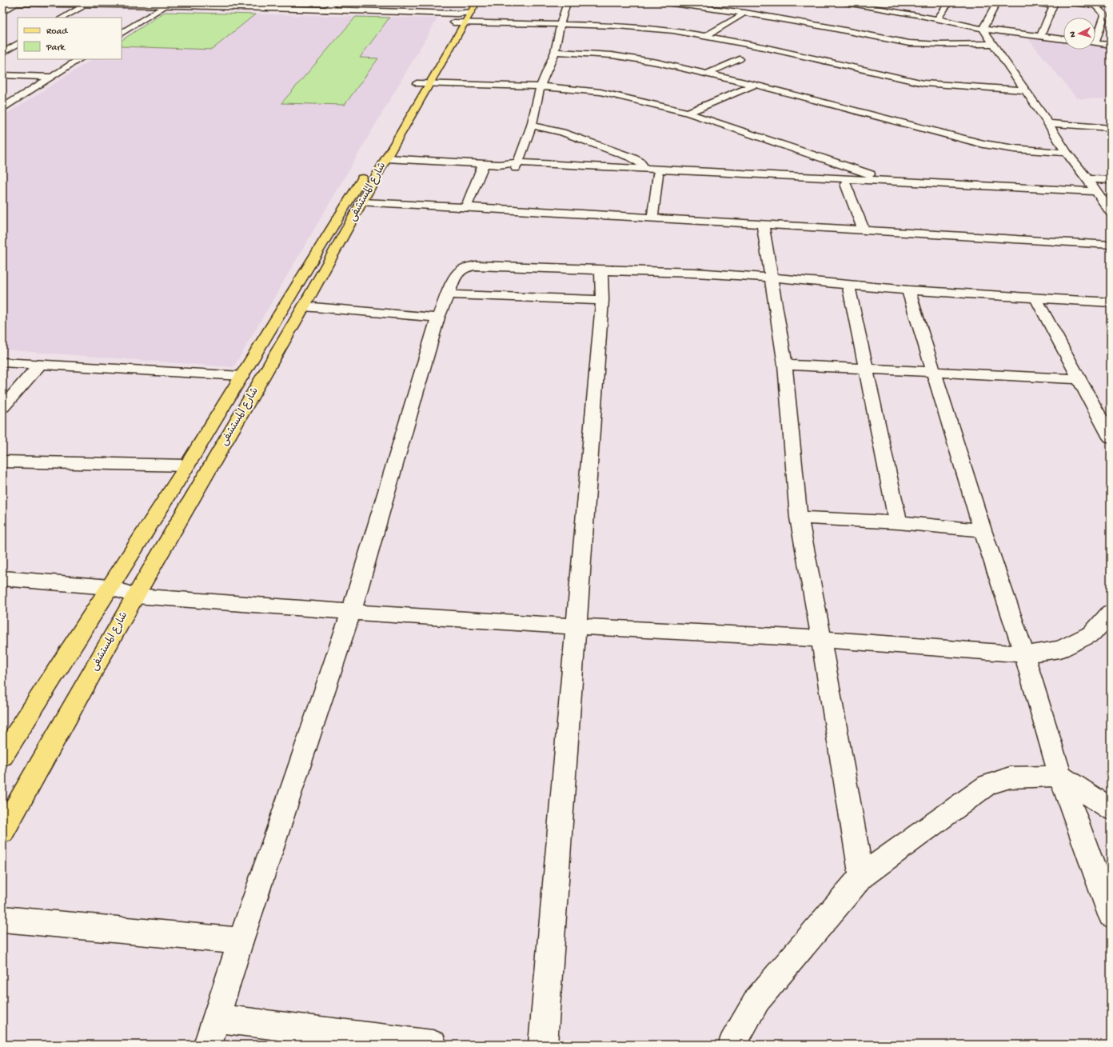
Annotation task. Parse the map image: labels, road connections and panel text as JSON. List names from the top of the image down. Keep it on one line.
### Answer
{"streets":{"main road":["شارع المستشفى"]},"legend":["Road","Park"],"north":"left"}
